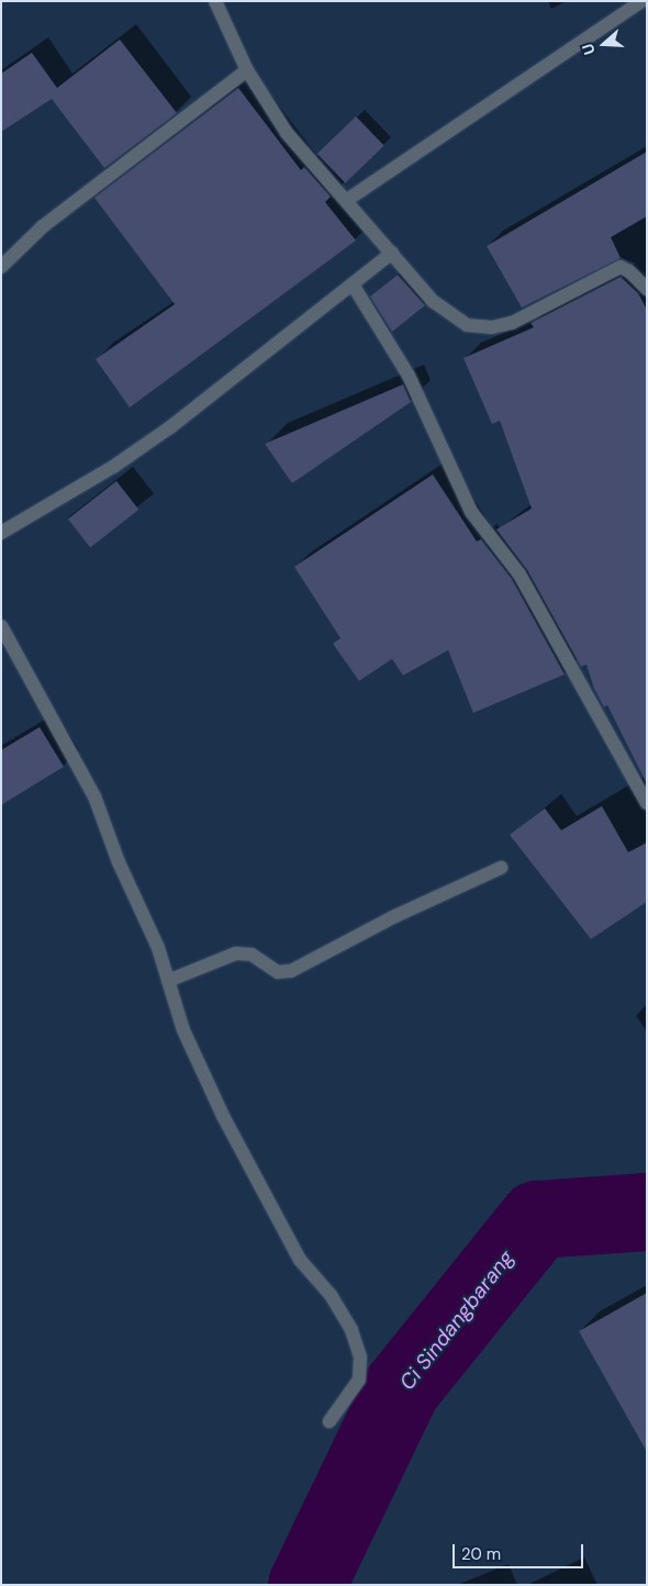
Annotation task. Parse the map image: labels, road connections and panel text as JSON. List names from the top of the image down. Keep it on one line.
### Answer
{"water":["Ci Sindangbarang"],"scale_bar":"20 m","north":"left"}
